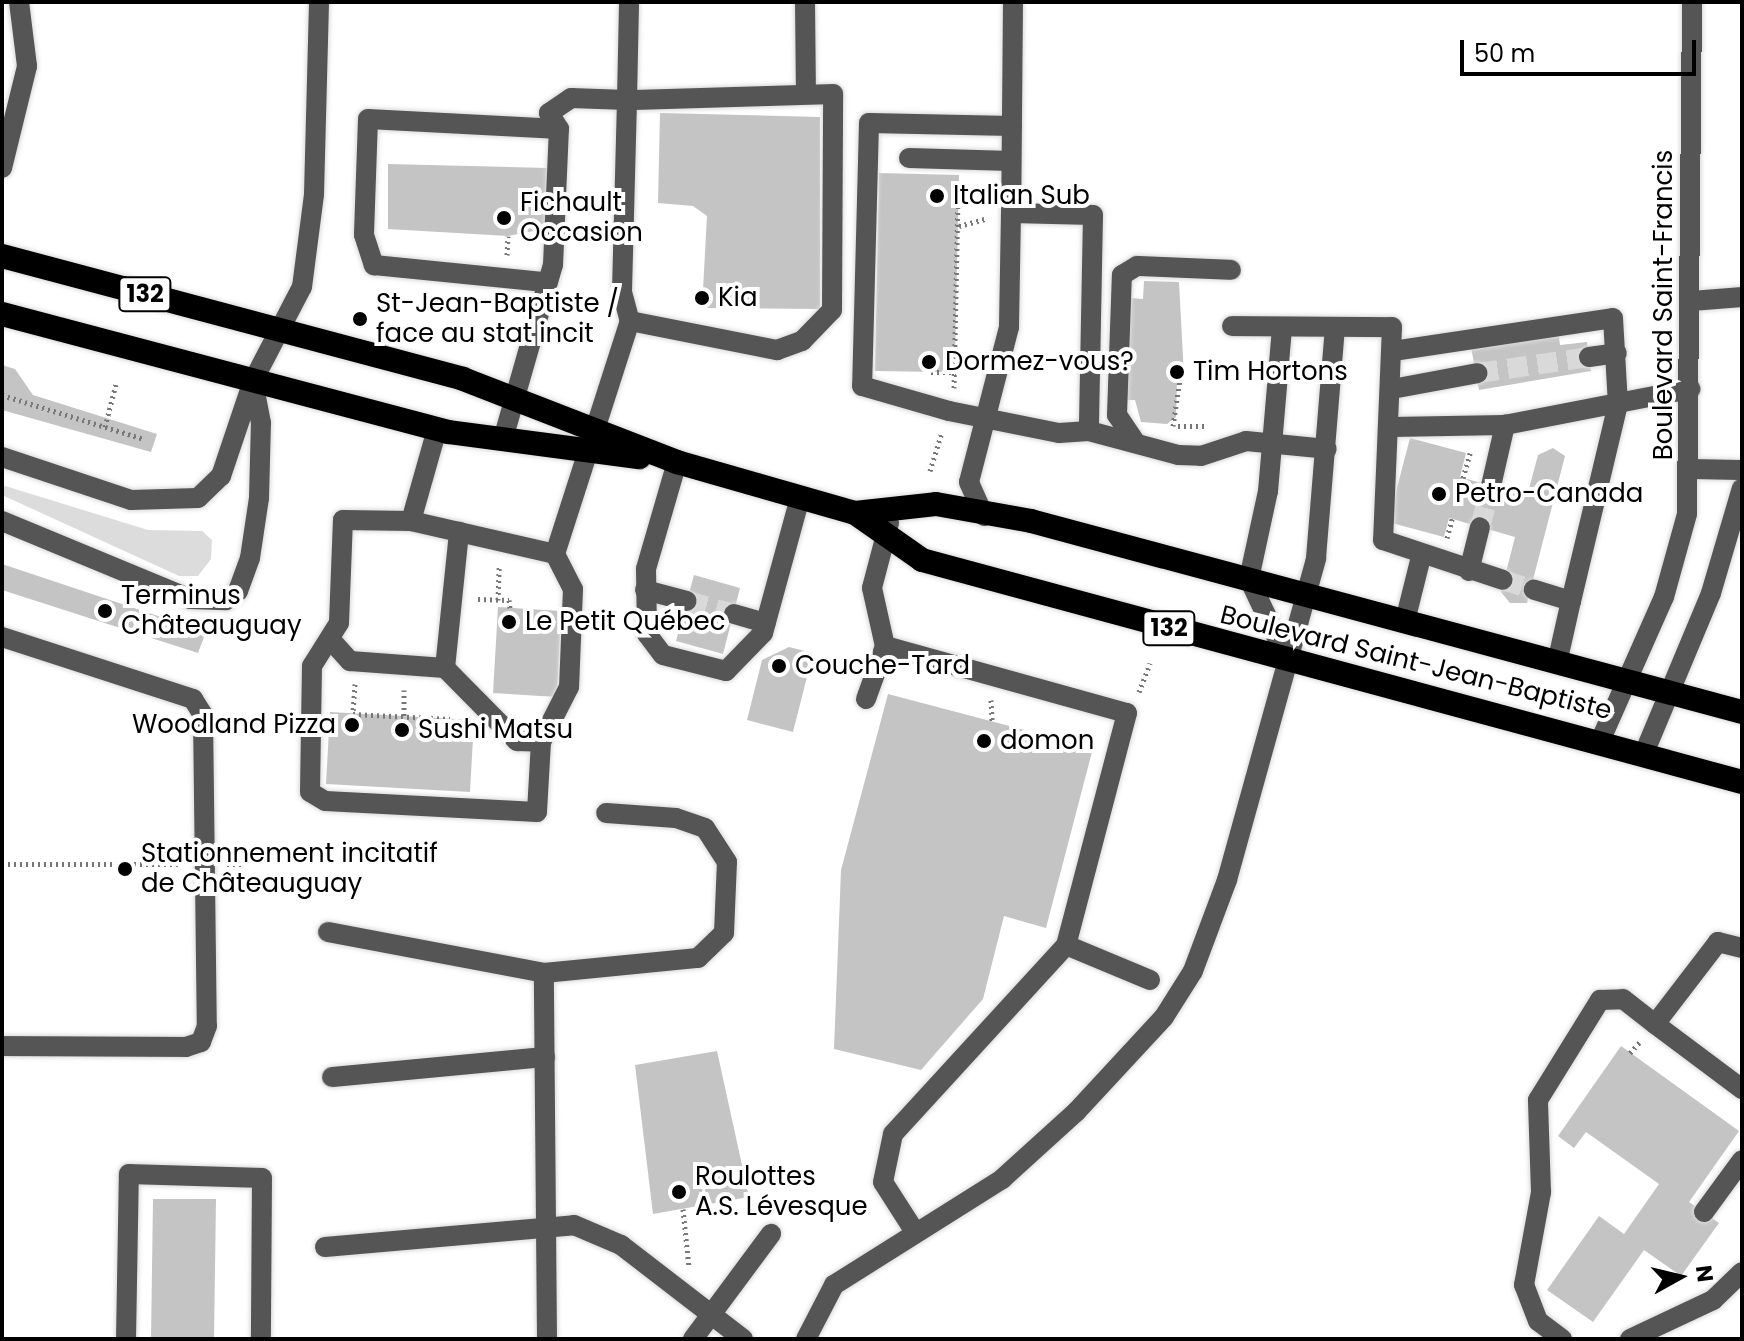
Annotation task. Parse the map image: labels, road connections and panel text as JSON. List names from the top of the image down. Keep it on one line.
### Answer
{"streets":{"highway":["132","Boulevard Saint-Jean-Baptiste"],"street":["Boulevard Saint-Francis"]},"crossings":[["Boulevard Saint-Francis","Boulevard Saint-Jean-Baptiste"]],"places":["Italian Sub","Fichault Occasion","Kia","St-Jean-Baptiste / face au stat incit","Dormez-vous?","Tim Hortons","Petro-Canada","Terminus Châteauguay","Le Petit Québec","Couche-Tard","Woodland Pizza","Sushi Matsu","domon","Stationnement incitatif de Châteauguay","Roulottes A.S. Lévesque"],"scale_bar":"50 m","north":"right"}
